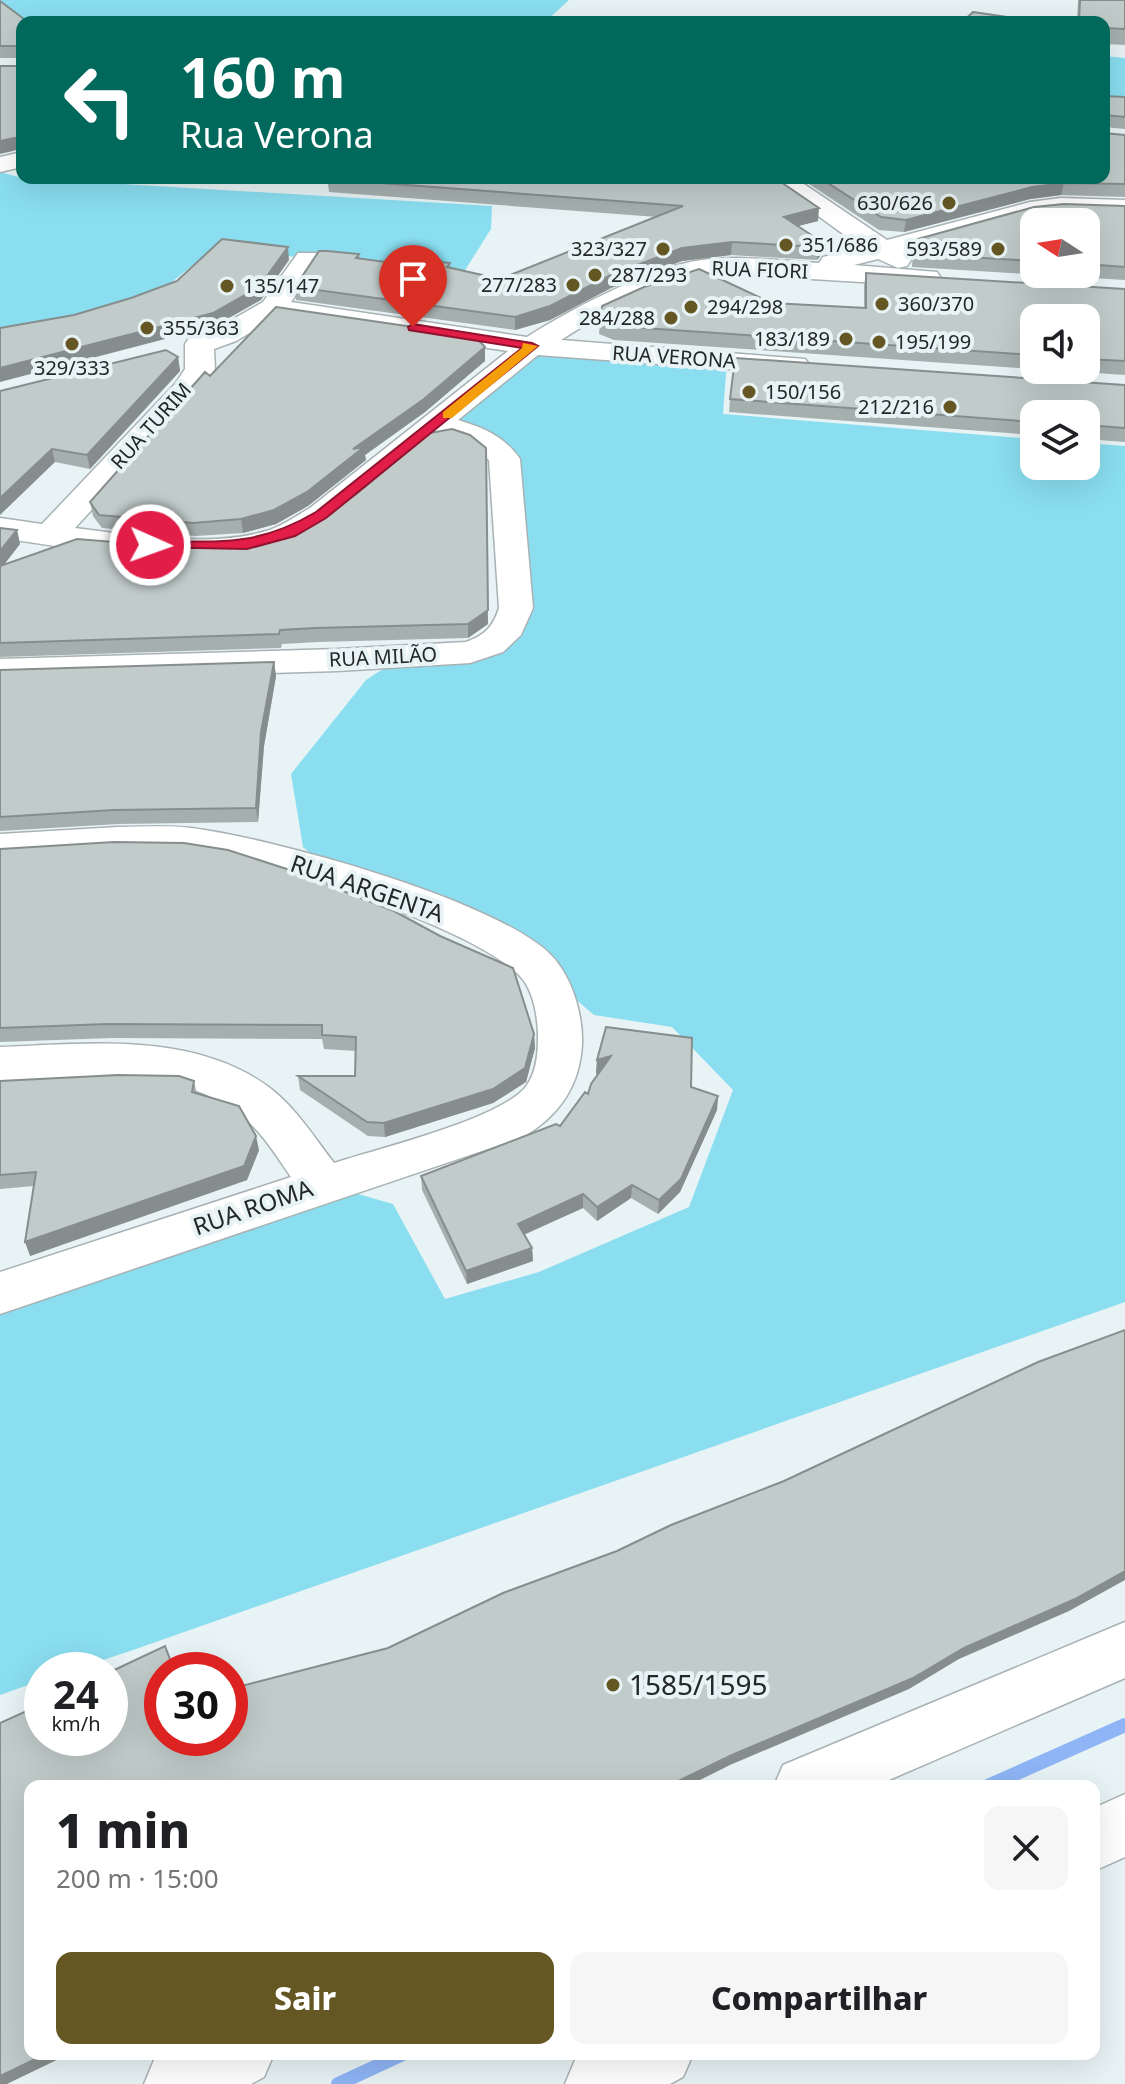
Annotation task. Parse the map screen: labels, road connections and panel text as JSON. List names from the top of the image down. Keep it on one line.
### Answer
{"streets":{"street":["RUA FIORI","RUA VERONA","RUA TURIM","RUA MILÃO","RUA ARGENTA","RUA ROMA"]},"crossings":[["RUA FIORI","RUA VERONA"],["RUA FIORI","RUA TURIM"],["RUA FIORI","RUA MILÃO"],["RUA VERONA","RUA TURIM"],["RUA ARGENTA","RUA ROMA"]],"places":["630/626","351/686","323/327","593/589","287/293","277/283","135/147","360/370","294/298","284/288","355/363","183/189","195/199","329/333","150/156","212/216","1585/1595"],"north":"left","page":{"turn":["160 m","Rua Verona"],"speed":"24 km/h","limit":"30","heading":["1 min","200 m · 15:00"],"buttons":["Sair","Compartilhar"]}}
